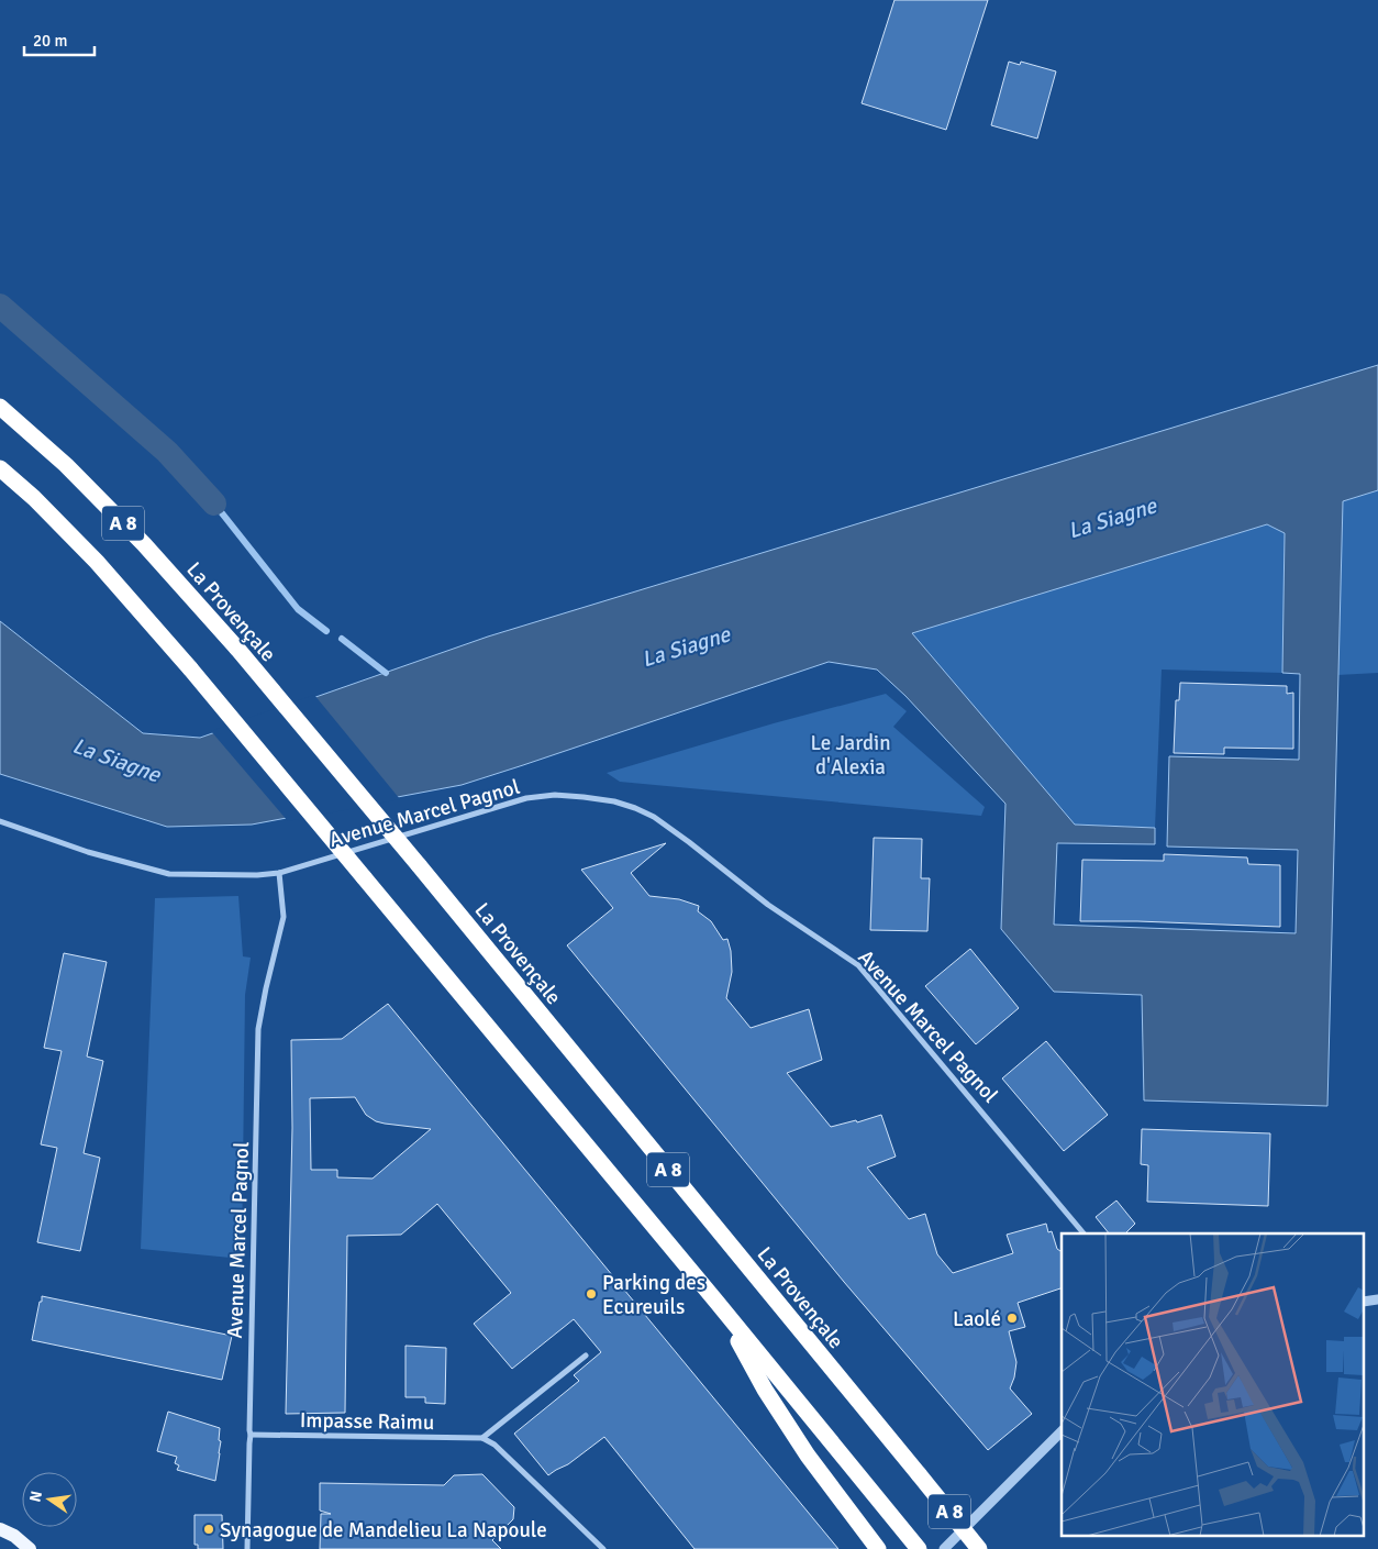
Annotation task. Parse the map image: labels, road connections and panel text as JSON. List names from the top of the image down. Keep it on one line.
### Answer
{"streets":{"highway":["A 8","La Provençale"],"street":["Avenue Marcel Pagnol","Impasse Raimu"]},"crossings":[["Avenue Marcel Pagnol","Impasse Raimu"]],"water":["La Siagne"],"parks":["Le Jardin d'Alexia"],"places":["Parking des Ecureuils","Laolé","Synagogue de Mandelieu La Napoule"],"scale_bar":"20 m","north":"left"}
